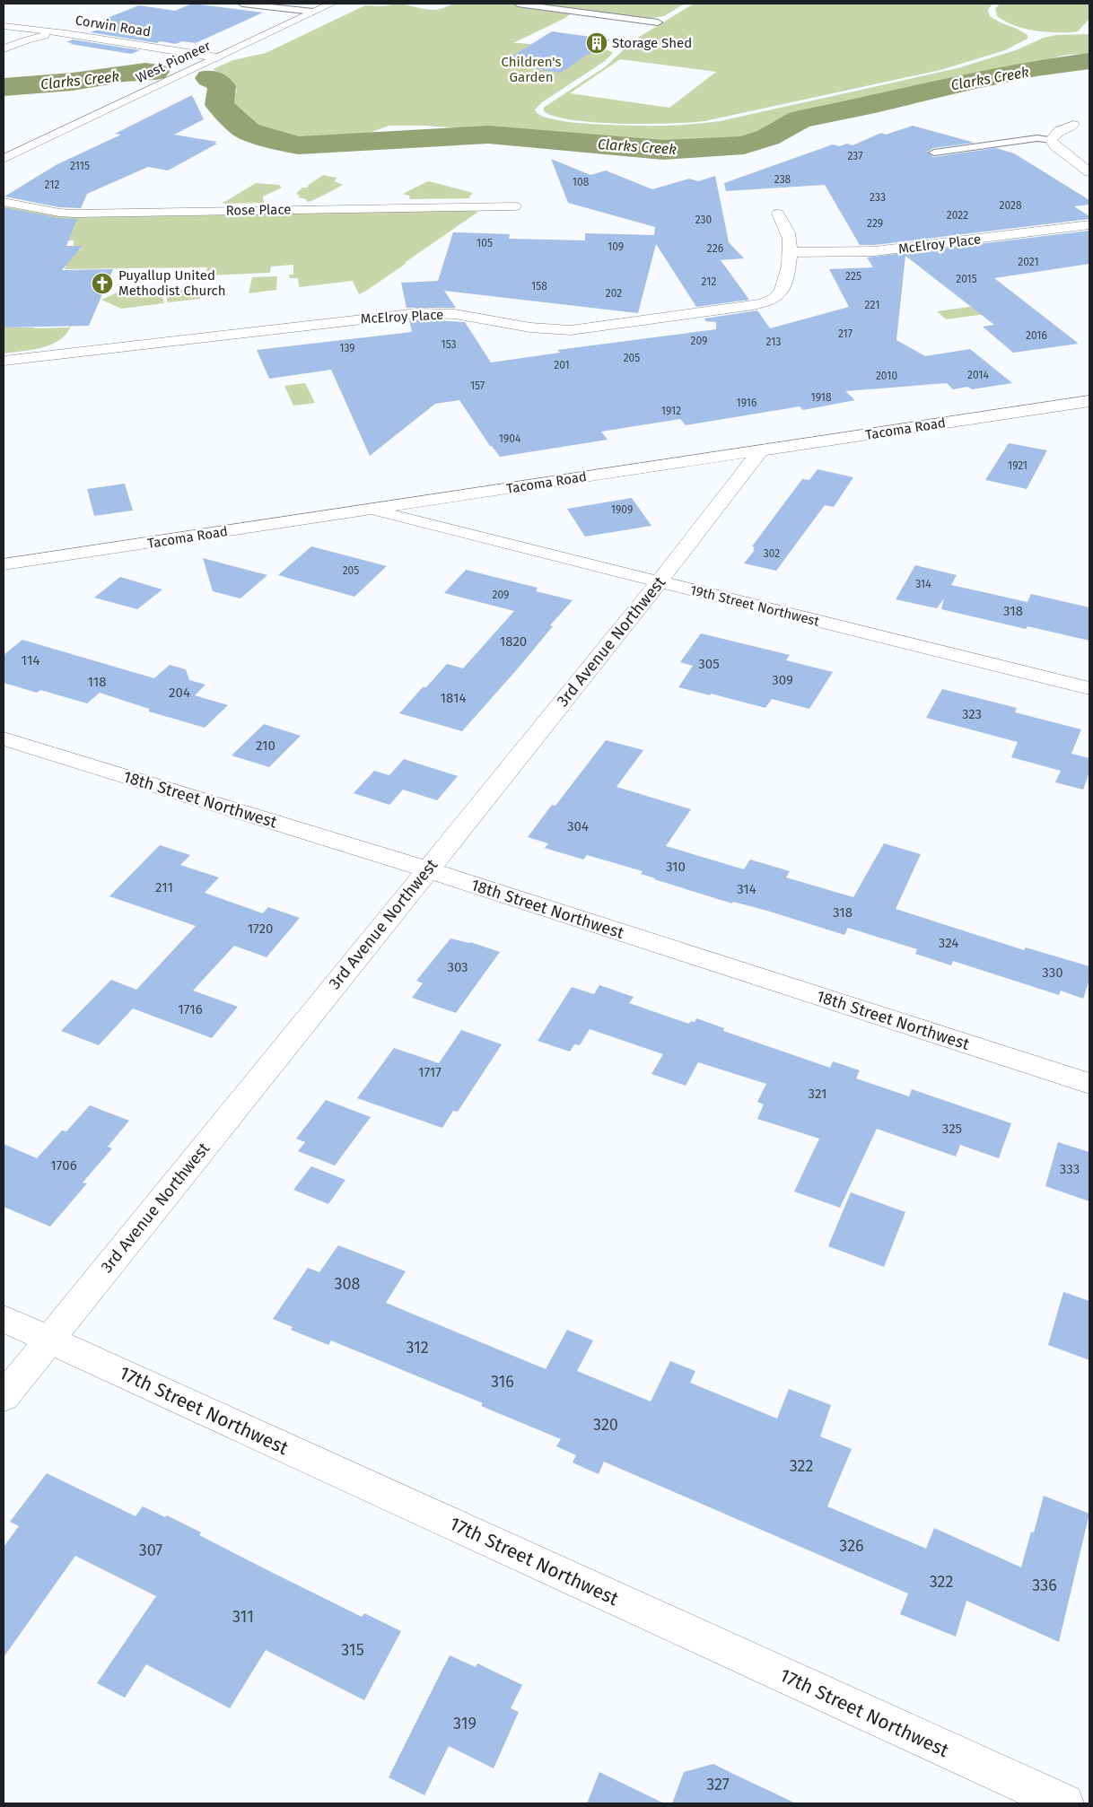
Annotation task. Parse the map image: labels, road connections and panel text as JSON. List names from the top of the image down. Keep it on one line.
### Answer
{"streets":{"street":["Corwin Road","West Pioneer","Rose Place","McElroy Place","Tacoma Road","19th Street Northwest","3rd Avenue Northwest","18th Street Northwest","17th Street Northwest"]},"crossings":[["Corwin Road","West Pioneer"],["Tacoma Road","19th Street Northwest"],["Tacoma Road","3rd Avenue Northwest"],["19th Street Northwest","3rd Avenue Northwest"],["3rd Avenue Northwest","18th Street Northwest"],["3rd Avenue Northwest","17th Street Northwest"]],"water":["Clarks Creek"],"parks":["Children's Garden"],"places":{"building":["Storage Shed"],"church":["Puyallup United Methodist Church"]},"house_numbers":["237","2115","238","108","212","233","2028","2022","230","229","105","109","226","2021","225","2015","212","158","202","221","217","2016","209","213","153","139","205","201","2014","2010","157","1918","1916","1912","1904","1921","1909","302","205","314","209","318","1820","114","305","309","118","204","1814","323","210","304","310","211","314","318","1720","324","303","330","1716","1717","321","325","1706","333","308","312","316","320","322","326","307","322","336","311","315","319","327"]}
